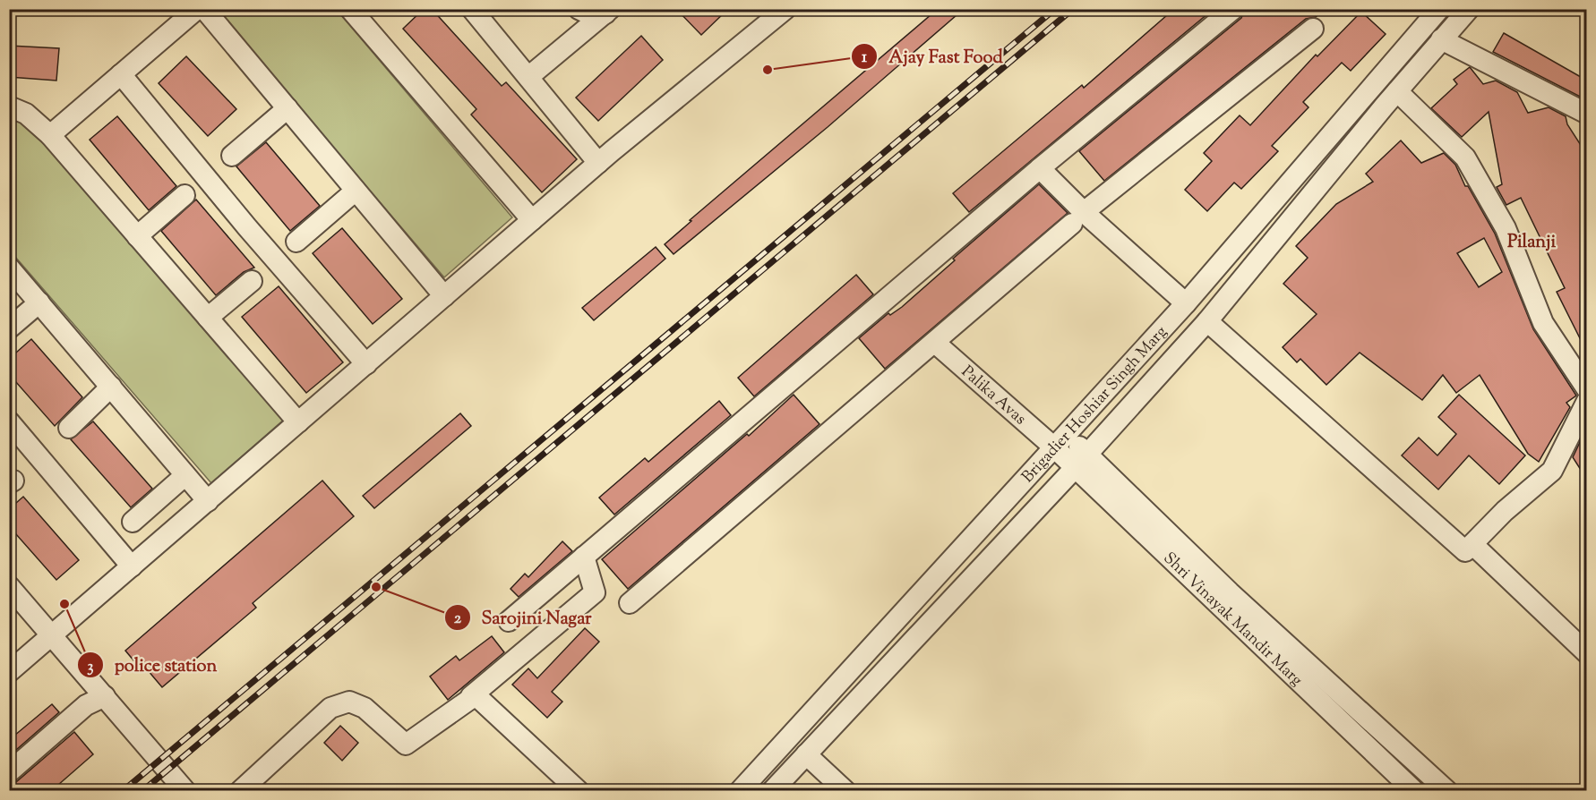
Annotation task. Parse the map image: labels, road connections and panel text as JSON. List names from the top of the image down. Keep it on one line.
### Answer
{"streets":{"street":["Palika Avas","Brigadier Hoshiar Singh Marg","Shri Vinayak Mandir Marg"]},"crossings":[["Palika Avas","Brigadier Hoshiar Singh Marg"],["Palika Avas","Shri Vinayak Mandir Marg"],["Brigadier Hoshiar Singh Marg","Shri Vinayak Mandir Marg"]],"districts":["Pilanji"],"places":["Ajay Fast Food","Sarojini Nagar","police station"]}
